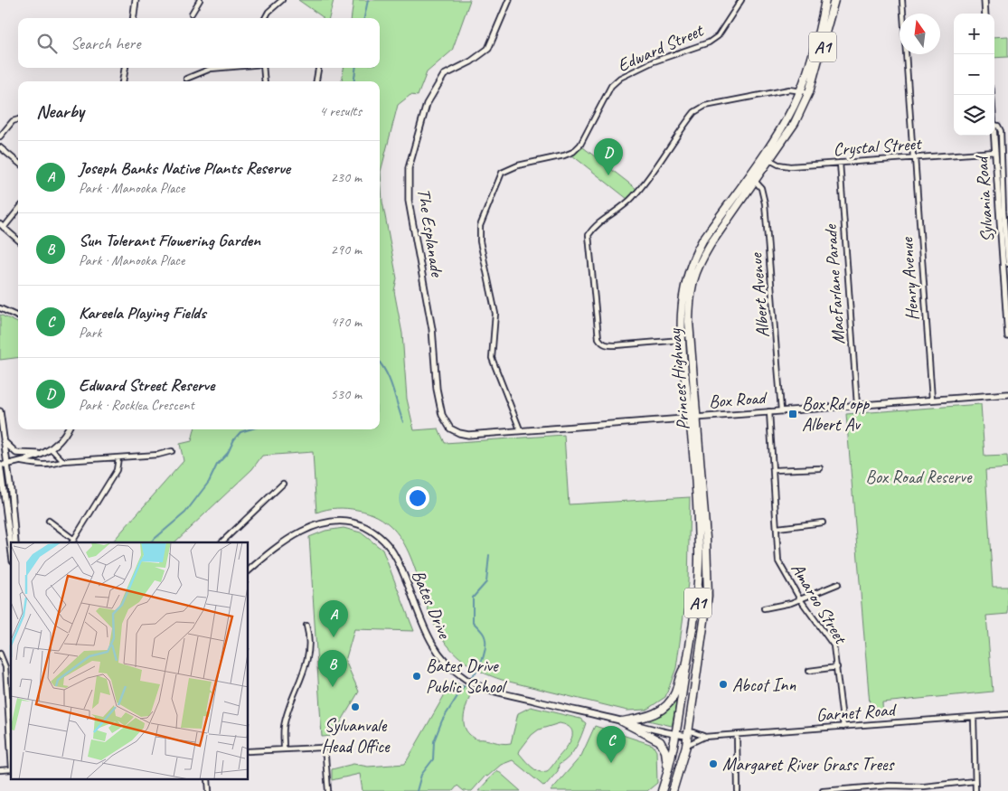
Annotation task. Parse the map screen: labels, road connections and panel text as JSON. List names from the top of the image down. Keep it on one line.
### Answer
{"streets":{"highway":["A1","Princes Highway"],"street":["Edward Street","Crystal Street","Sylvania Road","The Esplanade","Henry Avenue","MacFarlane Parade","Albert Avenue","Box Road","Amaroo Street","Bates Drive","Garnet Road"]},"crossings":[["Edward Street","Box Road"],["Crystal Street","Sylvania Road"],["Crystal Street","Henry Avenue"],["Crystal Street","MacFarlane Parade"],["Crystal Street","Princes Highway"],["The Esplanade","Box Road"],["Henry Avenue","Box Road"],["MacFarlane Parade","Box Road"],["Albert Avenue","Princes Highway"],["Albert Avenue","Box Road"],["Princes Highway","Box Road"],["Princes Highway","Bates Drive"],["Princes Highway","Garnet Road"],["Box Road","Amaroo Street"],["Amaroo Street","Garnet Road"],["Bates Drive","Garnet Road"]],"parks":["Box Road Reserve"],"places":{"transit":["Box Rd opp Albert Av"],"other":["Bates Drive Public School","Abcot Inn","Sylvanvale Head Office","Margaret River Grass Trees"]},"north":"top","page":{"map_buttons":["+","−"],"search":"Search here","heading":["Nearby","4 results"],"pins":["D","A","B","C"],"list":[{"mark":"A","name":"Joseph Banks Native Plants Reserve","note":"Park · Manooka Place","value":"230 m"},{"mark":"B","name":"Sun Tolerant Flowering Garden","note":"Park · Manooka Place","value":"290 m"},{"mark":"C","name":"Kareela Playing Fields","note":"Park","value":"470 m"},{"mark":"D","name":"Edward Street Reserve","note":"Park · Rocklea Crescent","value":"530 m"}]}}
